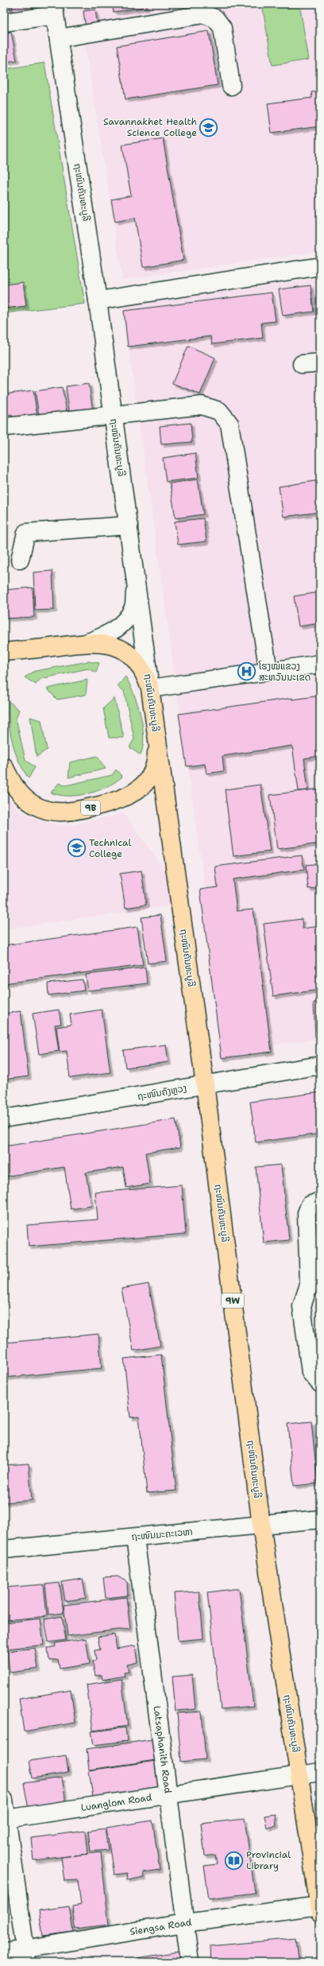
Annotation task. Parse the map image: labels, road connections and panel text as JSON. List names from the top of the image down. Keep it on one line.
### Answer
{"streets":{"main road":["ຖະໜົນຄັນທະບູລີ","9B","9W"],"street":["ຖະໜົນຄັງຫຼວງ","ຖະໜົນມະຄະເວຫາ","Latsaphanith Road","Luanglom Road","Siengsa Road"]},"crossings":[["ຖະໜົນຄັນທະບູລີ","9B"],["ຖະໜົນຄັນທະບູລີ","ຖະໜົນຄັງຫຼວງ"],["ຖະໜົນຄັນທະບູລີ","ຖະໜົນມະຄະເວຫາ"],["ຖະໜົນຄັນທະບູລີ","Luanglom Road"],["ຖະໜົນຄັນທະບູລີ","Siengsa Road"],["ຖະໜົນມະຄະເວຫາ","Latsaphanith Road"],["Latsaphanith Road","Luanglom Road"],["Latsaphanith Road","Siengsa Road"]],"places":{"school or university":["Savannakhet Health Science College","Technical College"],"hospital":["ໂຮງໝໍແຂວງ ສະຫວັນນະເຂດ"],"library":["Provincial Library"]}}
